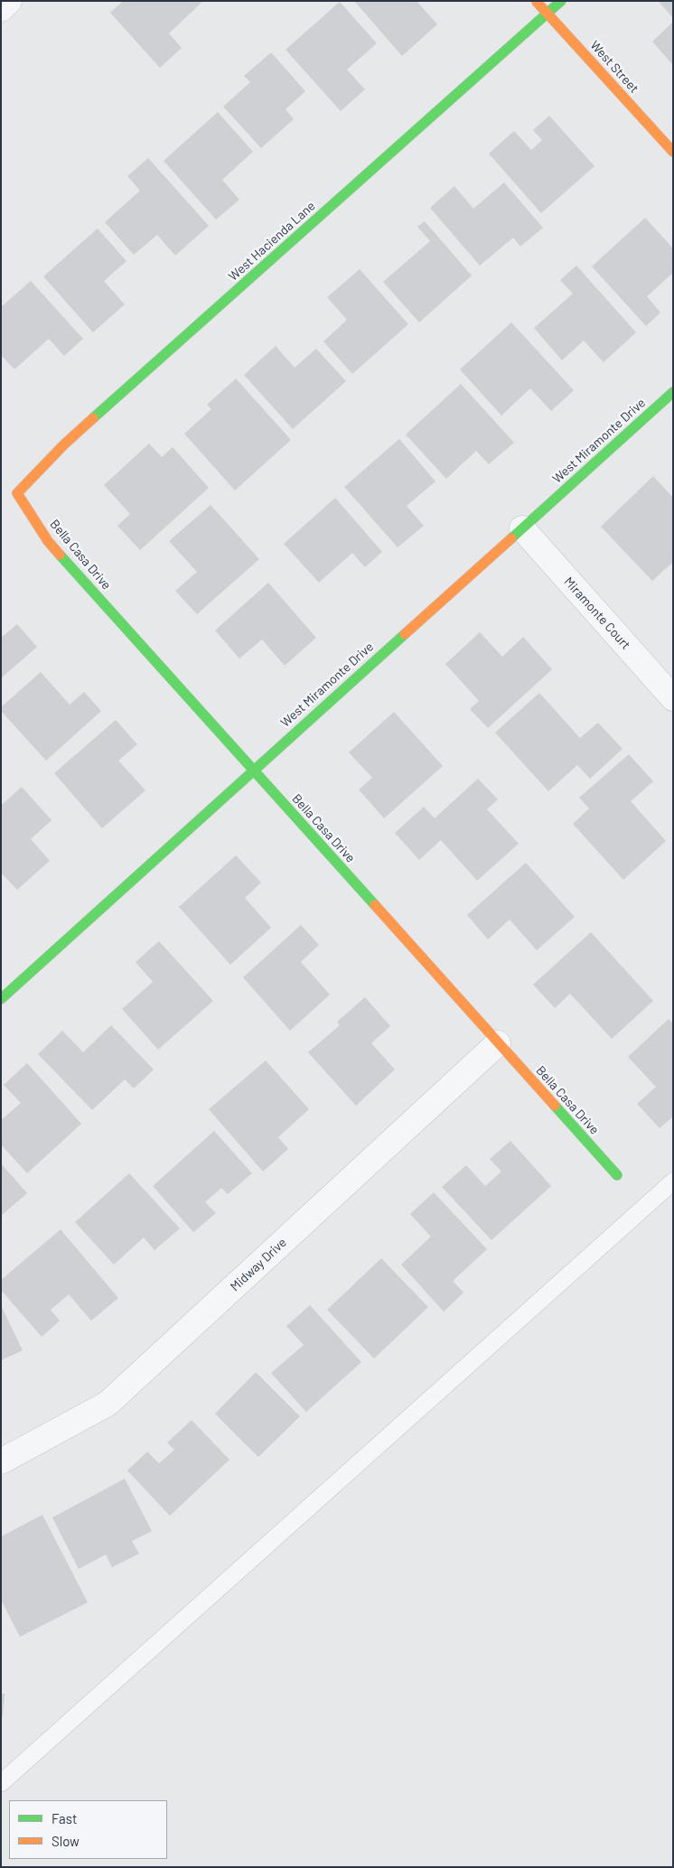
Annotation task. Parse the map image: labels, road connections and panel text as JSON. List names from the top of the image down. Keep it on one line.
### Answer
{"streets":{"street":["West Street","West Hacienda Lane","West Miramonte Drive","Bella Casa Drive","Miramonte Court","Midway Drive"]},"crossings":[["West Street","West Hacienda Lane"],["West Hacienda Lane","Bella Casa Drive"],["West Miramonte Drive","Bella Casa Drive"],["West Miramonte Drive","Miramonte Court"],["Bella Casa Drive","Midway Drive"]],"legend":["Fast","Slow"]}
